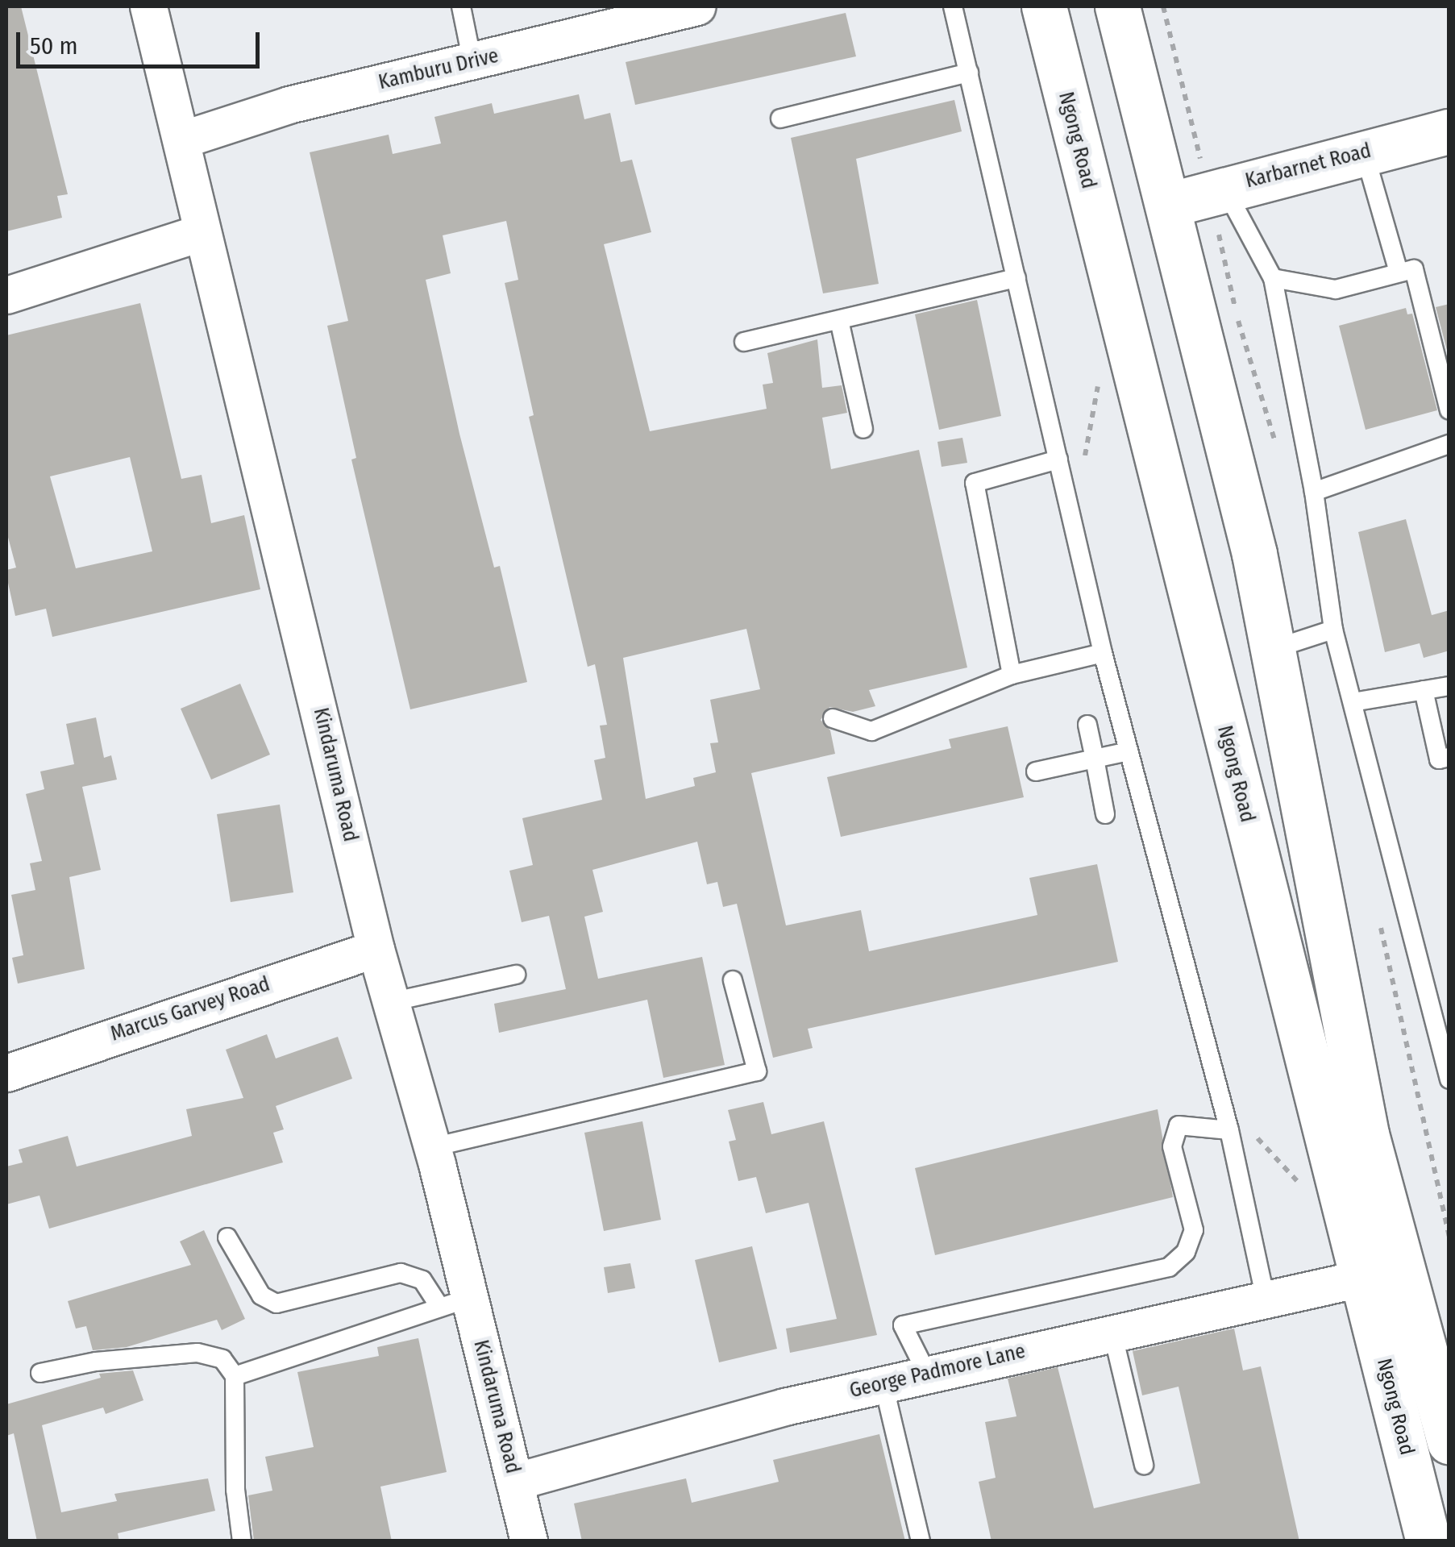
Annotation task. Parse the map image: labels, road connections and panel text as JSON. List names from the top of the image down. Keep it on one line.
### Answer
{"streets":{"main road":["Ngong Road","Karbarnet Road"],"street":["Kamburu Drive","Kindaruma Road","Marcus Garvey Road","George Padmore Lane"]},"crossings":[["Kamburu Drive","Kindaruma Road"],["Ngong Road","Karbarnet Road"],["Ngong Road","George Padmore Lane"],["Kindaruma Road","Marcus Garvey Road"],["Kindaruma Road","George Padmore Lane"]],"scale_bar":"50 m"}
